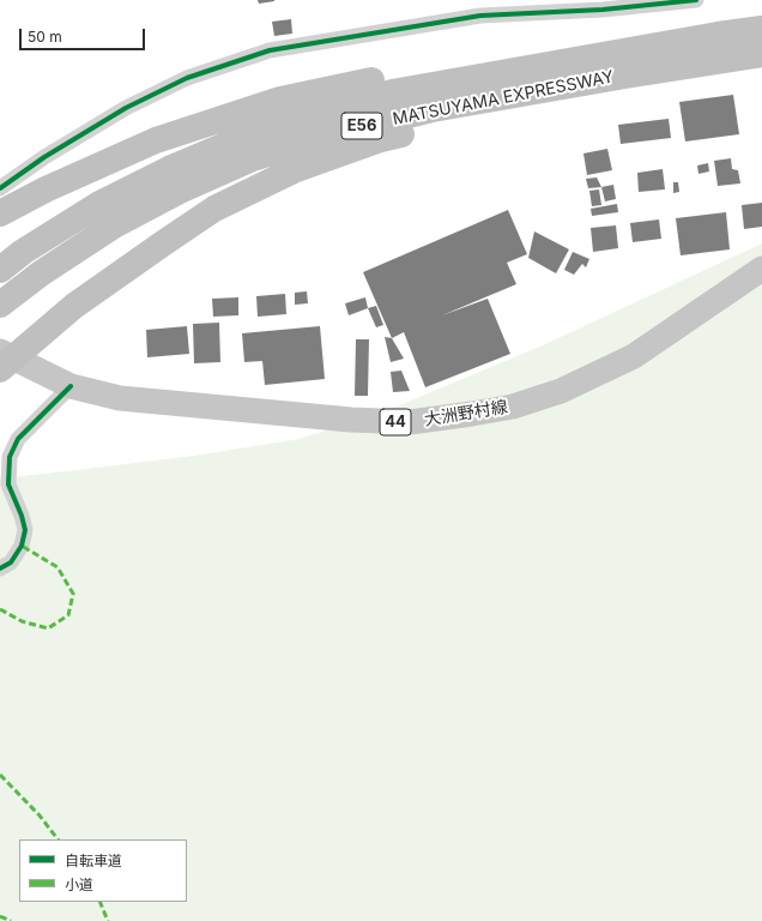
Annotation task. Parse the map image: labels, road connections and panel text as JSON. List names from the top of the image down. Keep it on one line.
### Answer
{"streets":{"highway":["MATSUYAMA EXPRESSWAY","E56"],"main road":["大洲野村線","44"]},"legend":["自転車道","小道"],"scale_bar":"50 m"}
